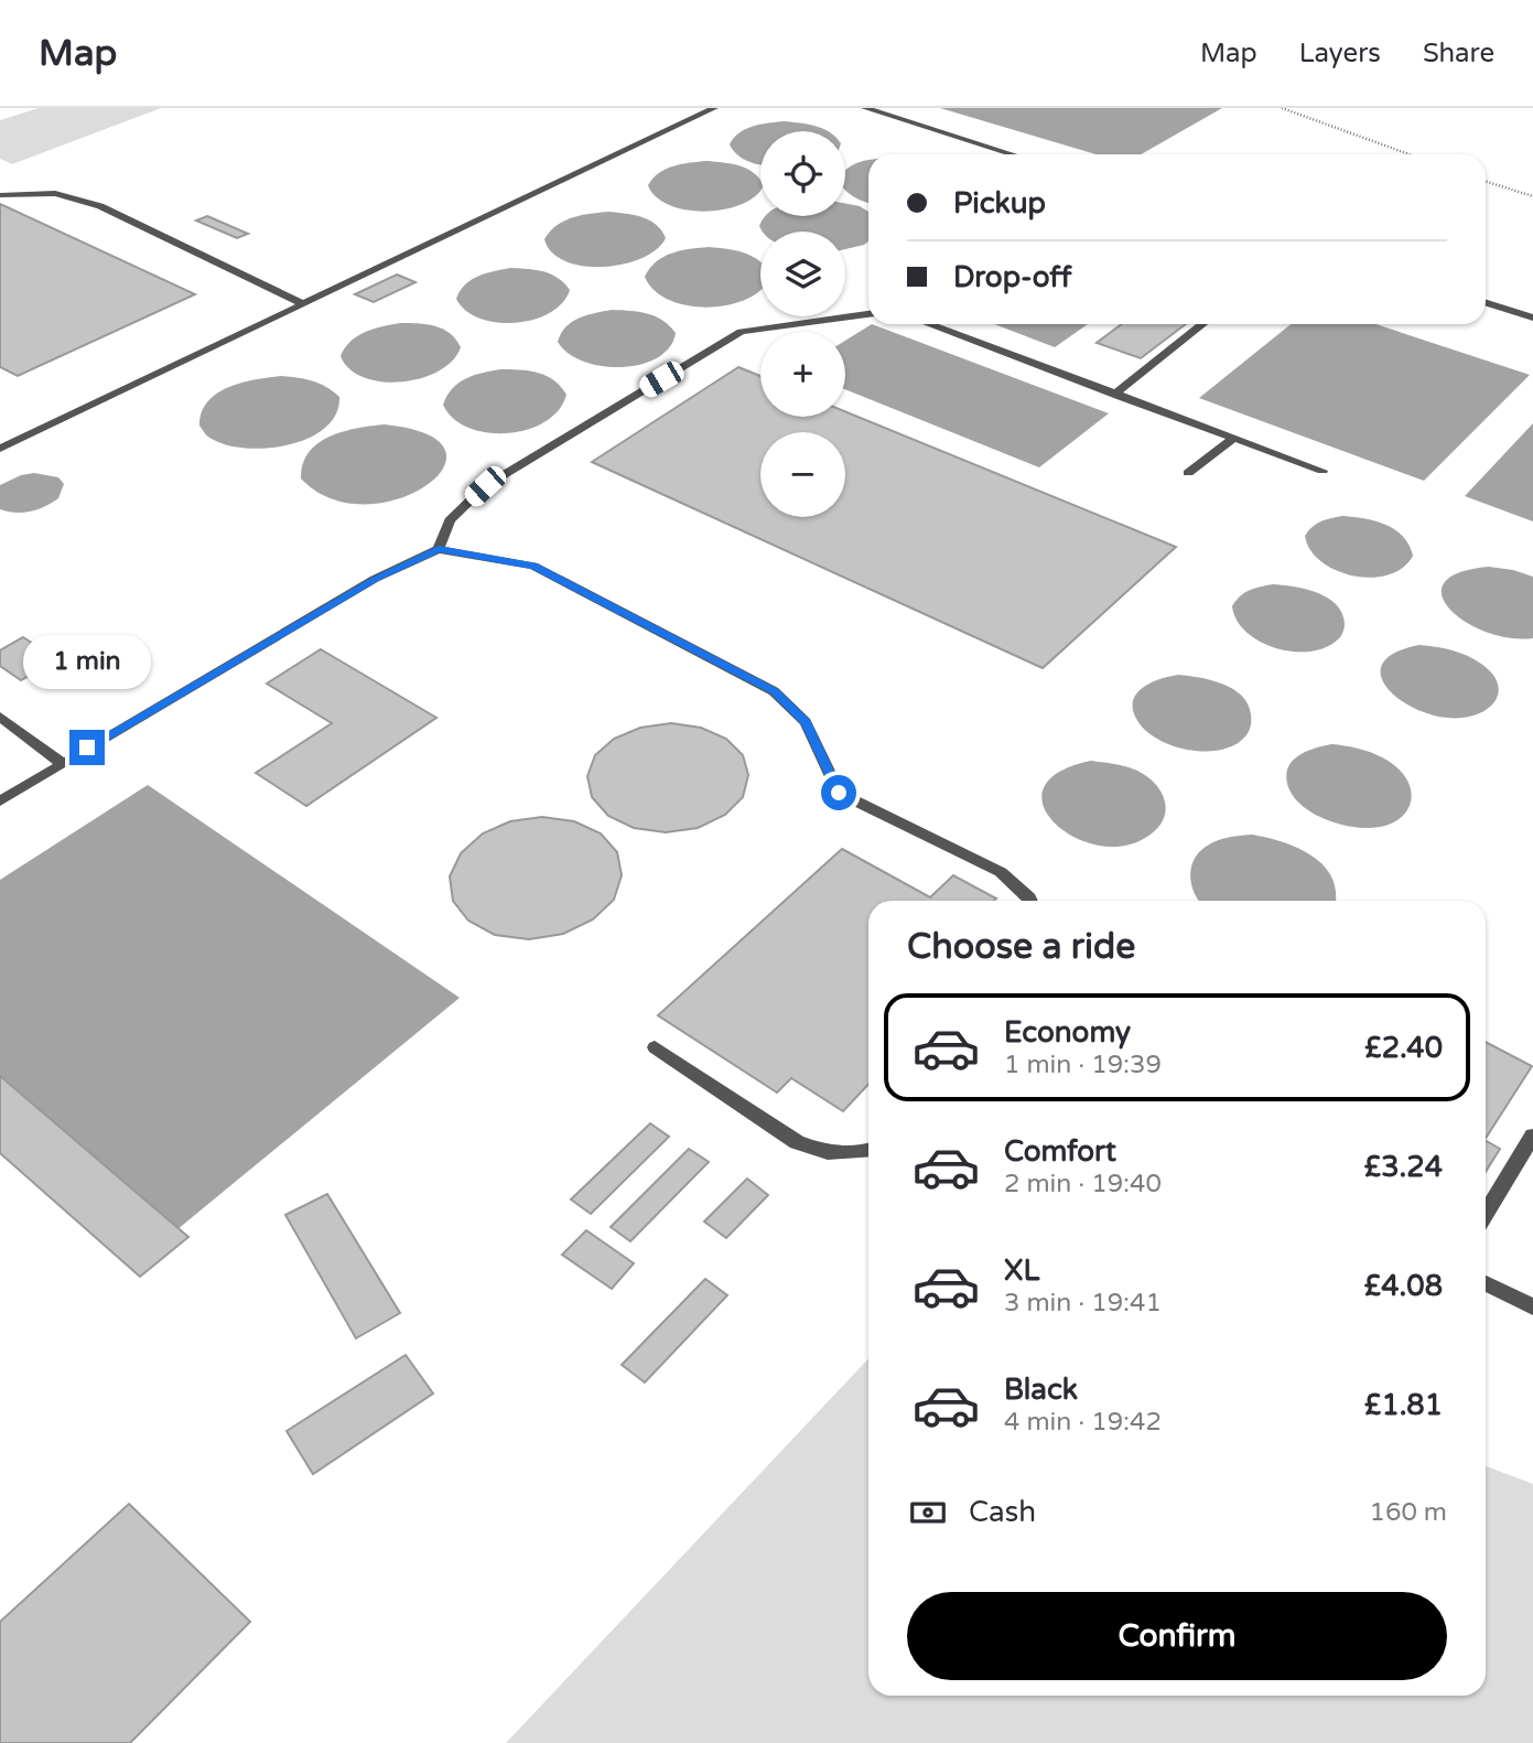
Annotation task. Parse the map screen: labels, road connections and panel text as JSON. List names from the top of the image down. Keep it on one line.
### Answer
{"page":{"header":"Map","nav":["Map","Layers","Share"],"map_buttons":["+","−"],"banner":["Pickup","Drop-off"],"bubble":"1 min","heading":"Choose a ride","list":[{"name":"Economy","note":"1 min · 19:39","value":"£2.40"},{"name":"Comfort","note":"2 min · 19:40","value":"£3.24"},{"name":"XL","note":"3 min · 19:41","value":"£4.08"},{"name":"Black","note":"4 min · 19:42","value":"£1.81"}],"pay":["Cash","160 m"],"buttons":"Confirm"}}
